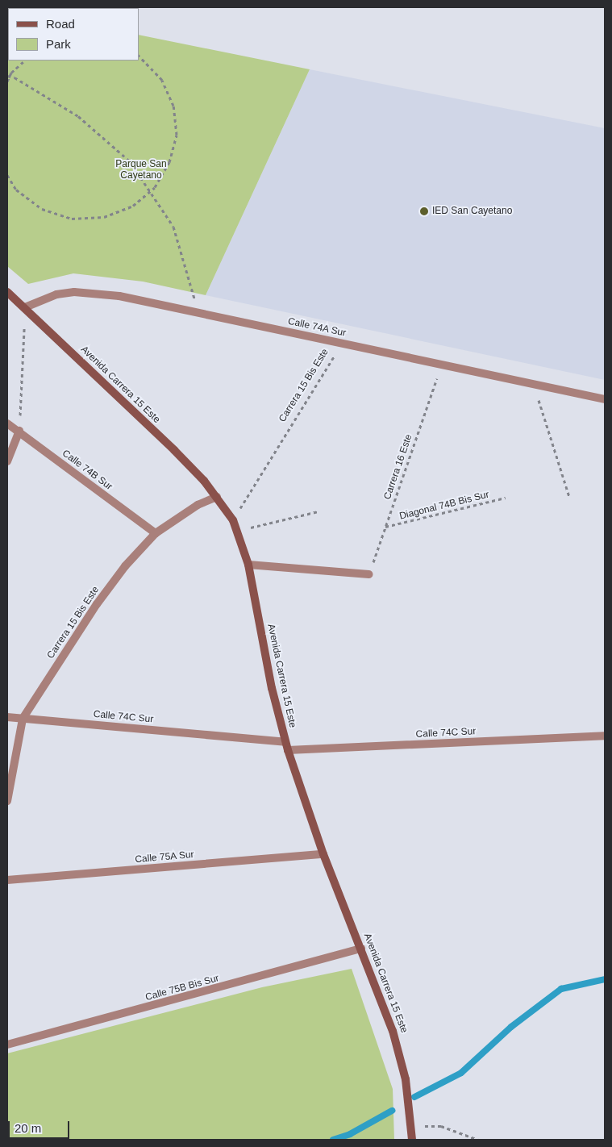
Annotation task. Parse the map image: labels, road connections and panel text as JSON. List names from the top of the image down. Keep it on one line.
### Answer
{"streets":{"main road":["Avenida Carrera 15 Este"],"street":["Calle 74A Sur","Carrera 15 Bis Este","Calle 74B Sur","Calle 74C Sur","Calle 75A Sur","Calle 75B Bis Sur"],"path":["Carrera 16 Este","Diagonal 74B Bis Sur"]},"crossings":[["Calle 74A Sur","Avenida Carrera 15 Este"],["Calle 74A Sur","Carrera 15 Bis Este"],["Calle 74A Sur","Carrera 16 Este"],["Avenida Carrera 15 Este","Carrera 15 Bis Este"],["Avenida Carrera 15 Este","Calle 74C Sur"],["Avenida Carrera 15 Este","Calle 75A Sur"],["Avenida Carrera 15 Este","Calle 75B Bis Sur"],["Carrera 15 Bis Este","Calle 74B Sur"],["Carrera 15 Bis Este","Calle 74C Sur"],["Carrera 16 Este","Diagonal 74B Bis Sur"]],"parks":["Parque San Cayetano"],"places":["IED San Cayetano"],"legend":["Road","Park"],"scale_bar":"20 m"}
